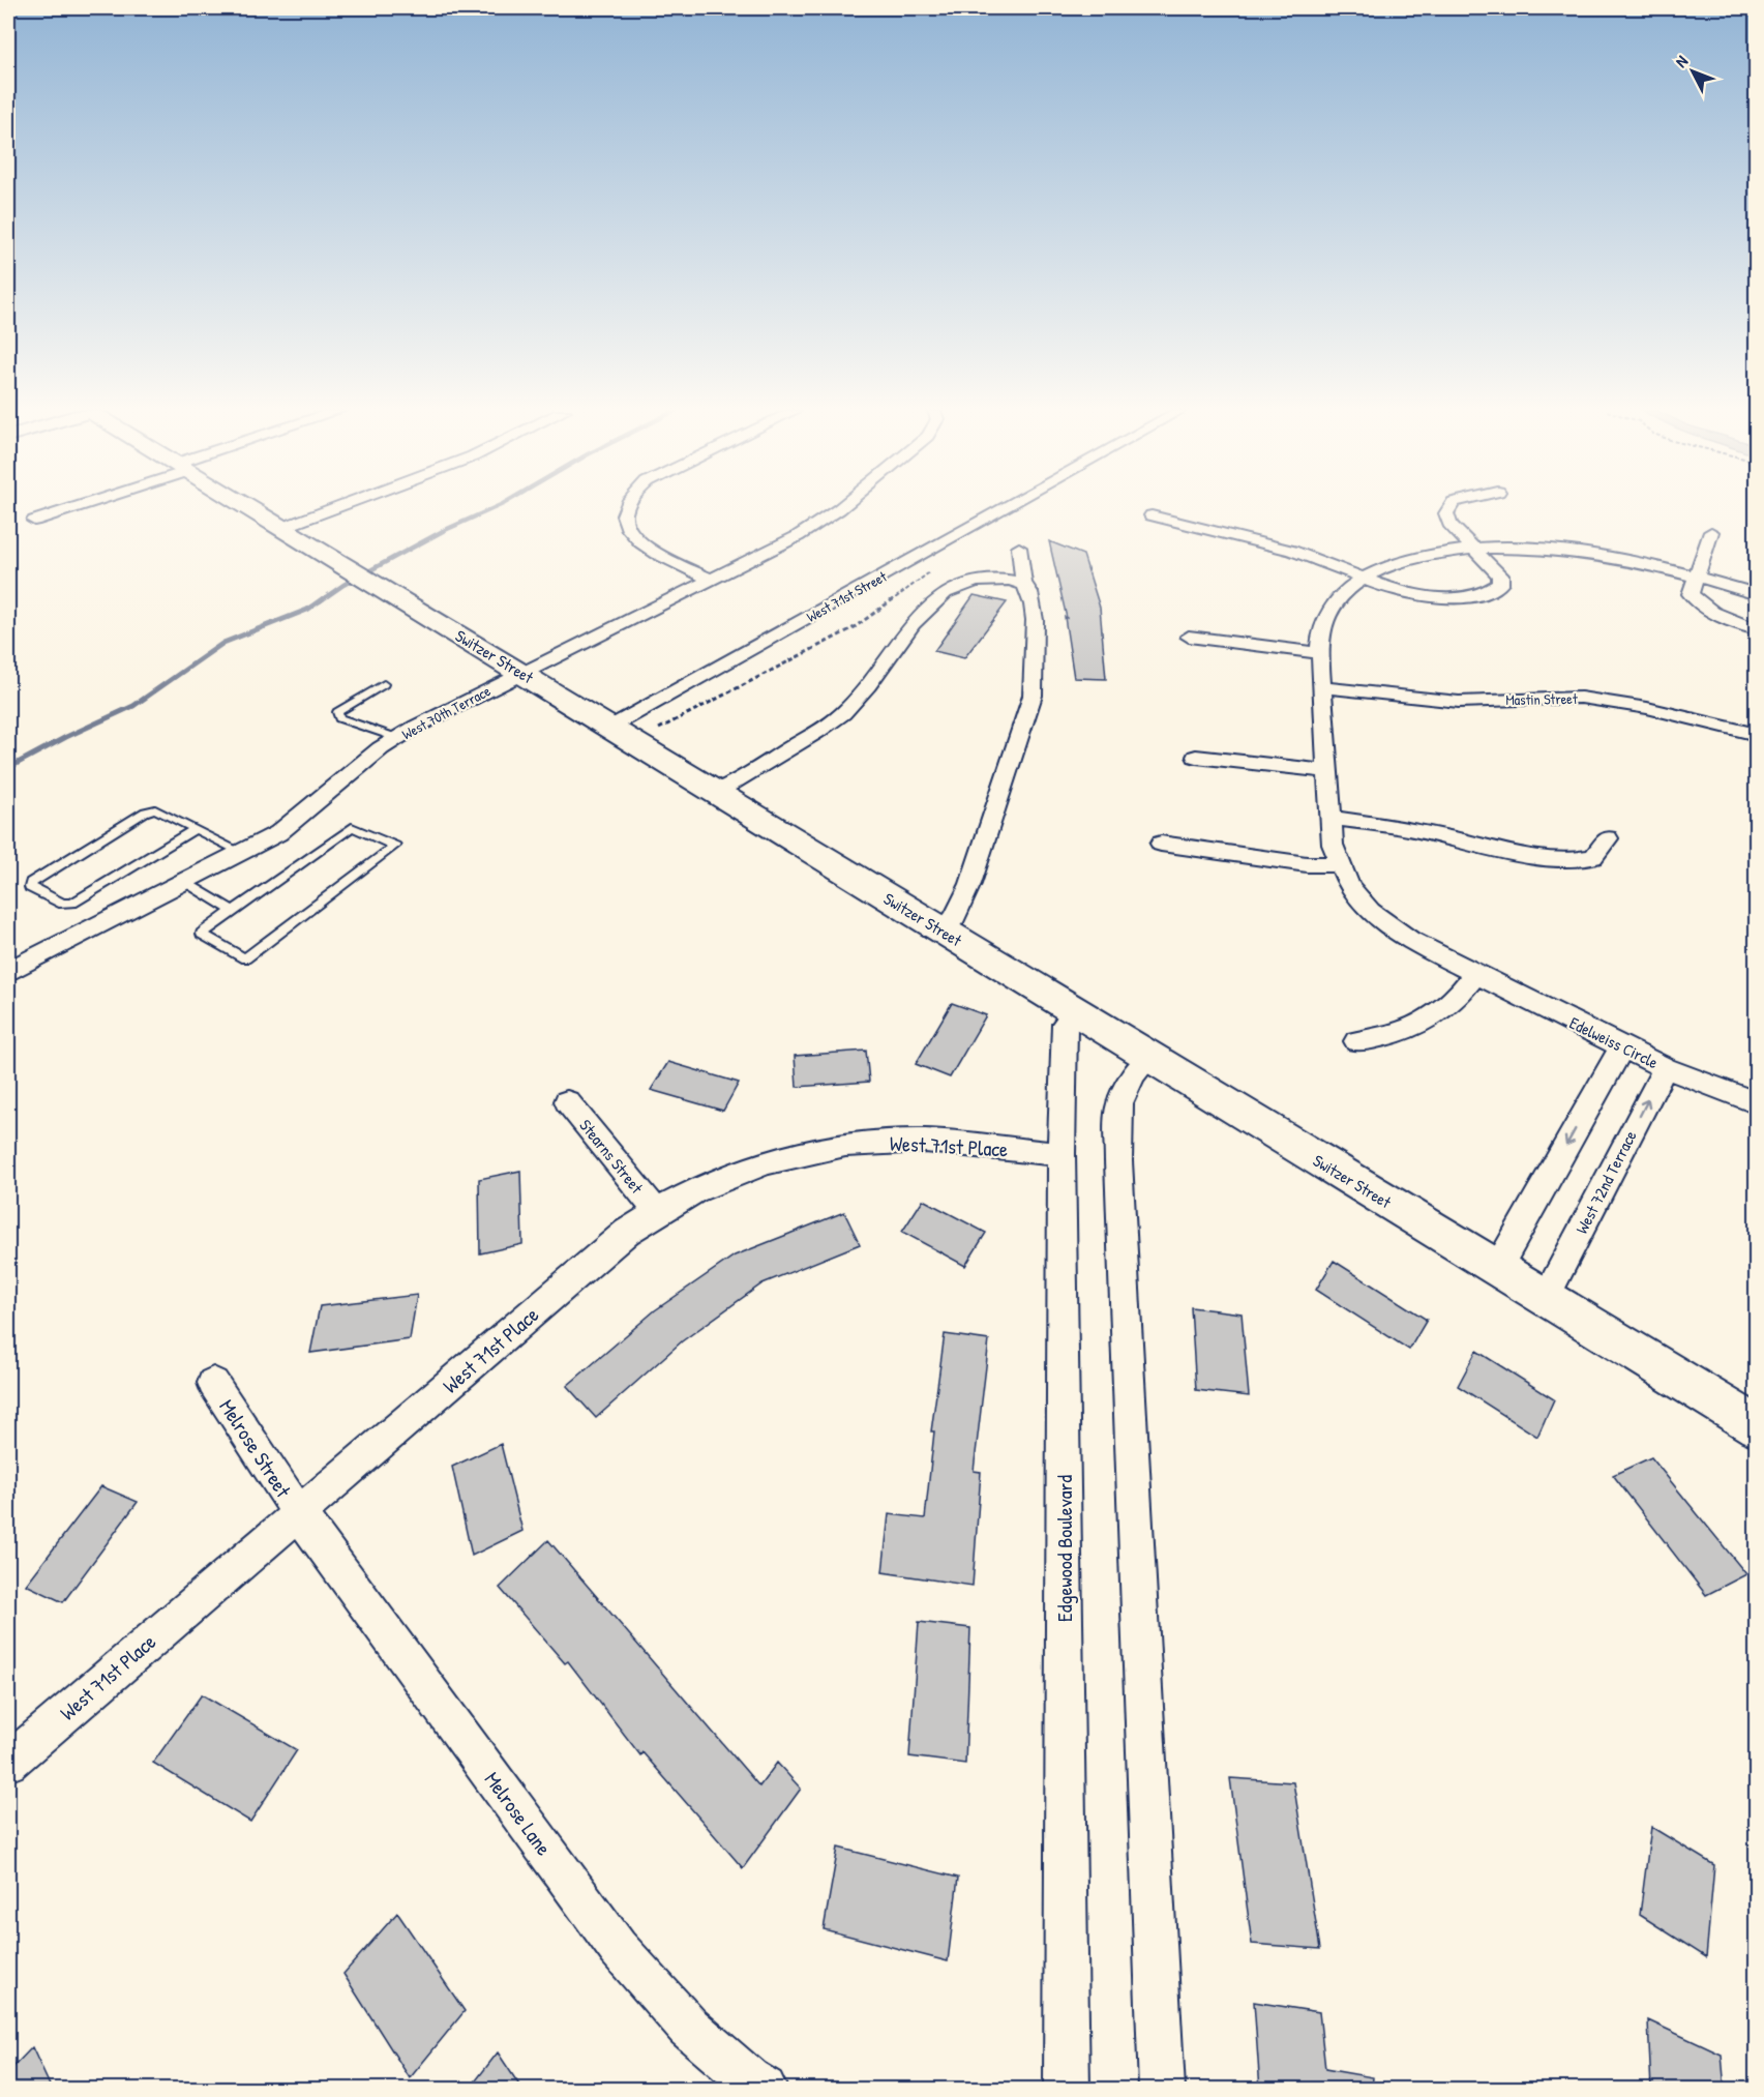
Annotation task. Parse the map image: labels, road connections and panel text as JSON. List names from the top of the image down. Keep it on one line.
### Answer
{"streets":{"street":["West 71st Street","Switzer Street","Mastin Street","West 70th Terrace","Edelweiss Circle","West 71st Place","Stearns Street","West 72nd Terrace","Melrose Street","Edgewood Boulevard","Melrose Lane"]},"crossings":[["West 71st Street","Switzer Street"],["Switzer Street","West 70th Terrace"],["Switzer Street","West 72nd Terrace"],["Switzer Street","Edgewood Boulevard"],["Mastin Street","Edelweiss Circle"],["Edelweiss Circle","West 72nd Terrace"],["West 71st Place","Stearns Street"],["West 71st Place","Melrose Street"],["West 71st Place","Edgewood Boulevard"],["West 71st Place","Melrose Lane"],["Melrose Street","Melrose Lane"]],"north":"top left"}
